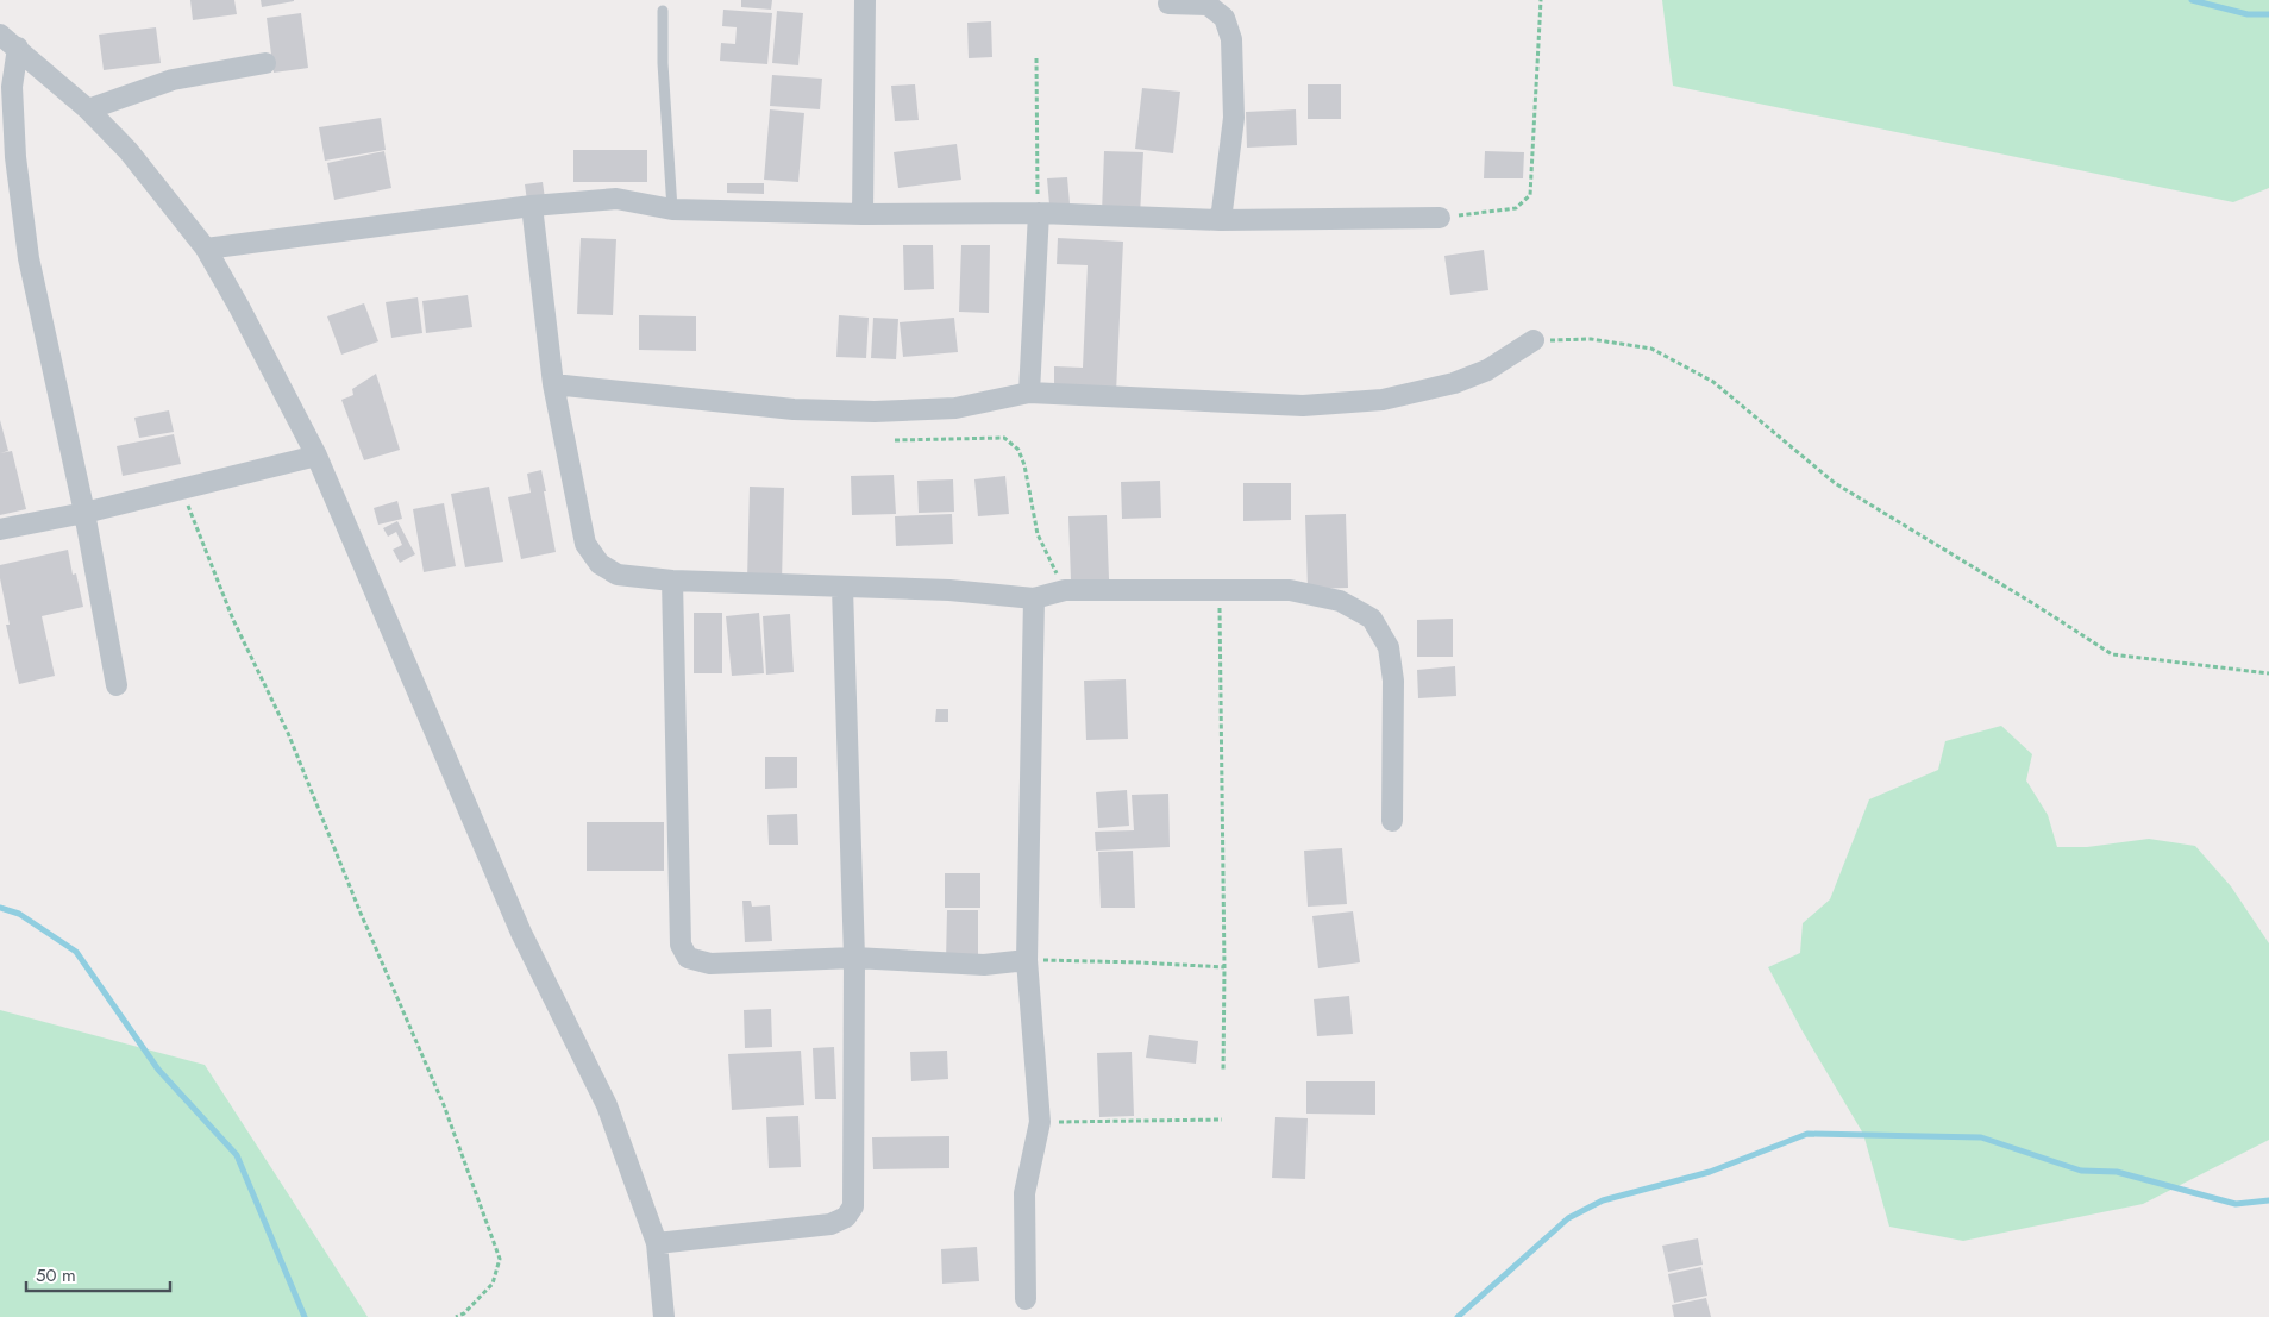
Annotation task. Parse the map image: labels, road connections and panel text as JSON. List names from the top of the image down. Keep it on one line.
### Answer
{"scale_bar":"50 m"}
